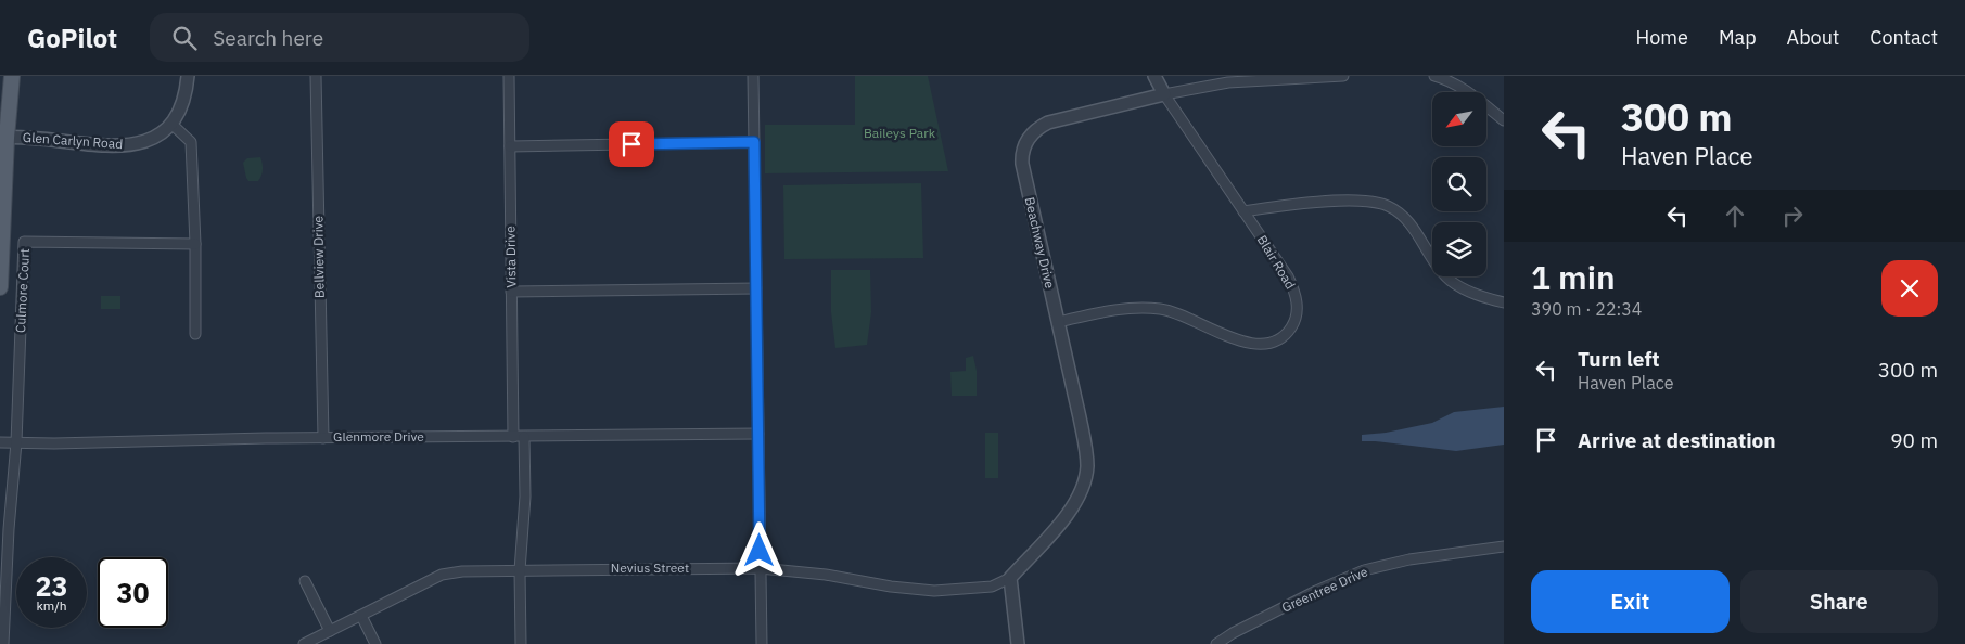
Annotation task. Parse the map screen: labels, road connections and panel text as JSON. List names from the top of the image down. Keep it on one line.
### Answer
{"streets":{"street":["Glen Carlyn Road","Beachway Drive","Bellview Drive","Vista Drive","Blair Road","Culmore Court","Glenmore Drive","Nevius Street","Greentree Drive"]},"crossings":[["Beachway Drive","Blair Road"],["Beachway Drive","Nevius Street"],["Bellview Drive","Glenmore Drive"],["Vista Drive","Glenmore Drive"],["Culmore Court","Glenmore Drive"]],"parks":["Baileys Park"],"north":"bottom left","page":{"header":"GoPilot","search":"Search here","nav":["Home","Map","About","Contact"],"turn":["300 m","Haven Place"],"heading":["1 min","390 m · 22:34"],"list":[{"name":"Turn left","note":"Haven Place","value":"300 m"},{"name":"Arrive at destination","value":"90 m"}],"speed":"23 km/h","limit":"30","buttons":["Exit","Share"]}}
